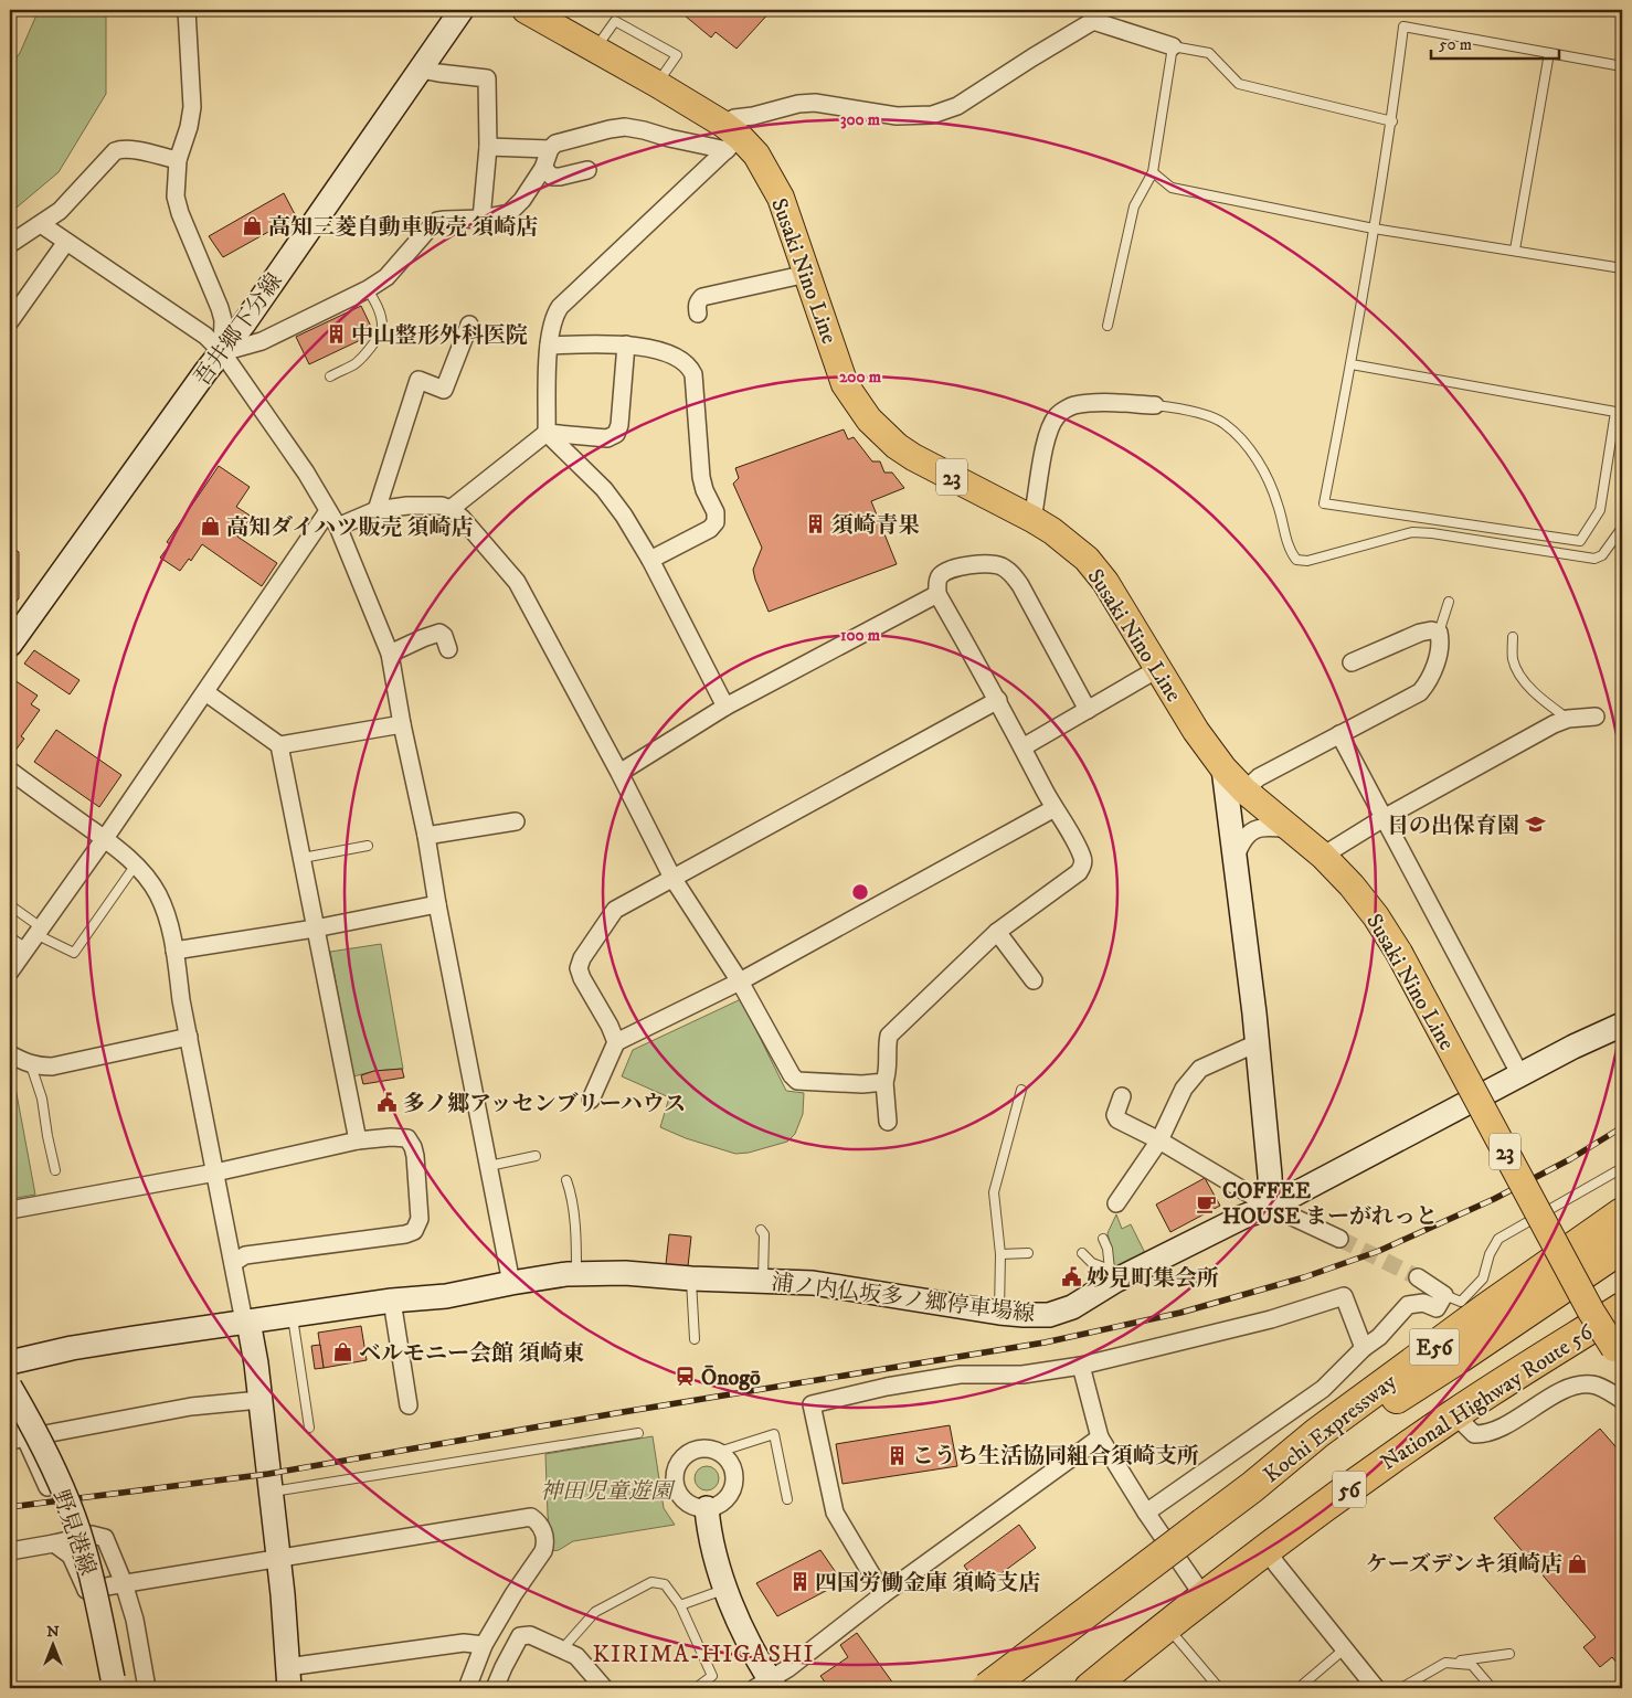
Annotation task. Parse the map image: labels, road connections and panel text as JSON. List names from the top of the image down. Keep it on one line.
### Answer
{"streets":{"highway":["E56","National Highway Route 56","Kochi Expressway","56"],"main road":["Susaki Nino Line","吾井郷下分線","23","浦ノ内仏坂多ノ郷停車場線","野見港線"]},"districts":["KIRIMA-HIGASHI"],"parks":["神田児童遊園"],"places":{"shop":["高知三菱自動車販売 須崎店","高知ダイハツ販売 須崎店","ベルモニー会館 須崎東","ケーズデンキ須崎店"],"building":["中山整形外科医院","須崎青果","こうち生活協同組合須崎支所","四国労働金庫 須崎支店"],"school or university":["日の出保育園"],"public building":["多ノ郷アッセンブリーハウス","妙見町集会所"],"cafe":["COFFEE HOUSE まーがれっと"],"station":["Ōnogō"]},"scale_bar":"50 m","north":"top","rings":["300 m","200 m","100 m"]}
